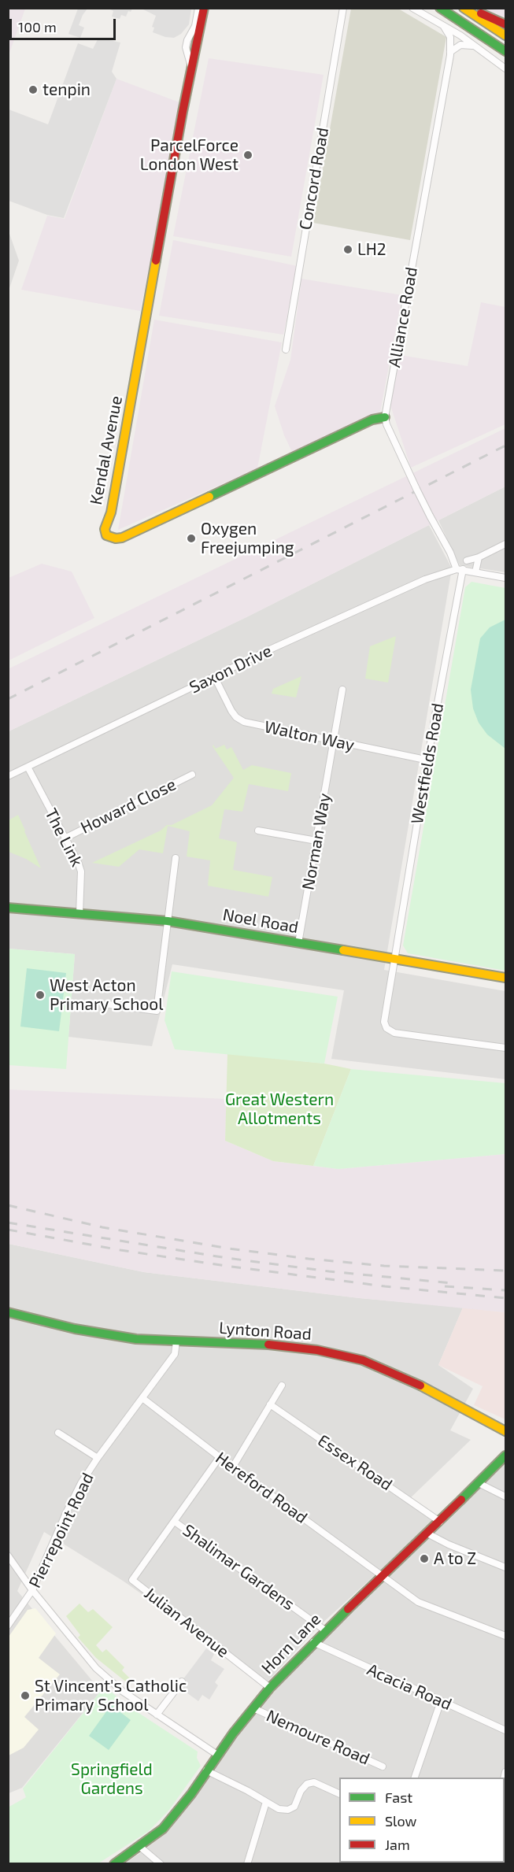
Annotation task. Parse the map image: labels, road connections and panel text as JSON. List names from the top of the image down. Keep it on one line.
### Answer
{"streets":{"main road":["Kendal Avenue","Noel Road","Lynton Road","Horn Lane"],"street":["Concord Road","Alliance Road","Saxon Drive","Walton Way","Westfields Road","Howard Close","The Link","Norman Way","Essex Road","Hereford Road","Pierrepoint Road","Shalimar Gardens","Julian Avenue","Acacia Road","Nemoure Road"]},"crossings":[["Alliance Road","Kendal Avenue"],["Saxon Drive","Walton Way"],["Saxon Drive","Westfields Road"],["Saxon Drive","The Link"],["Walton Way","Westfields Road"],["Walton Way","Norman Way"],["Westfields Road","Noel Road"],["Howard Close","The Link"],["The Link","Noel Road"],["Norman Way","Noel Road"],["Lynton Road","Pierrepoint Road"],["Essex Road","Horn Lane"],["Hereford Road","Pierrepoint Road"],["Hereford Road","Julian Avenue"],["Hereford Road","Horn Lane"],["Shalimar Gardens","Julian Avenue"],["Shalimar Gardens","Horn Lane"],["Julian Avenue","Horn Lane"],["Horn Lane","Acacia Road"],["Horn Lane","Nemoure Road"]],"parks":["Great Western Allotments","Springfield Gardens"],"places":["tenpin","ParcelForce London West","LH2","Oxygen Freejumping","West Acton Primary School","A to Z","St Vincent's Catholic Primary School"],"legend":["Fast","Slow","Jam"],"scale_bar":"100 m"}
